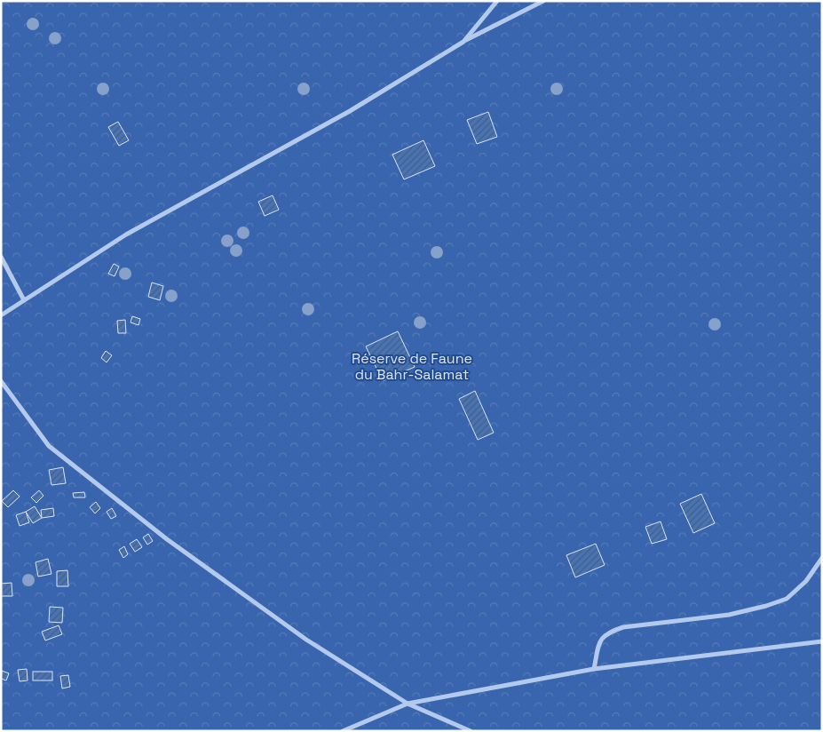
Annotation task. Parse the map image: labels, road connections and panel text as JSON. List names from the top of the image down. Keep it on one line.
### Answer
{"parks":["Réserve de Faune du Bahr-Salamat"]}
